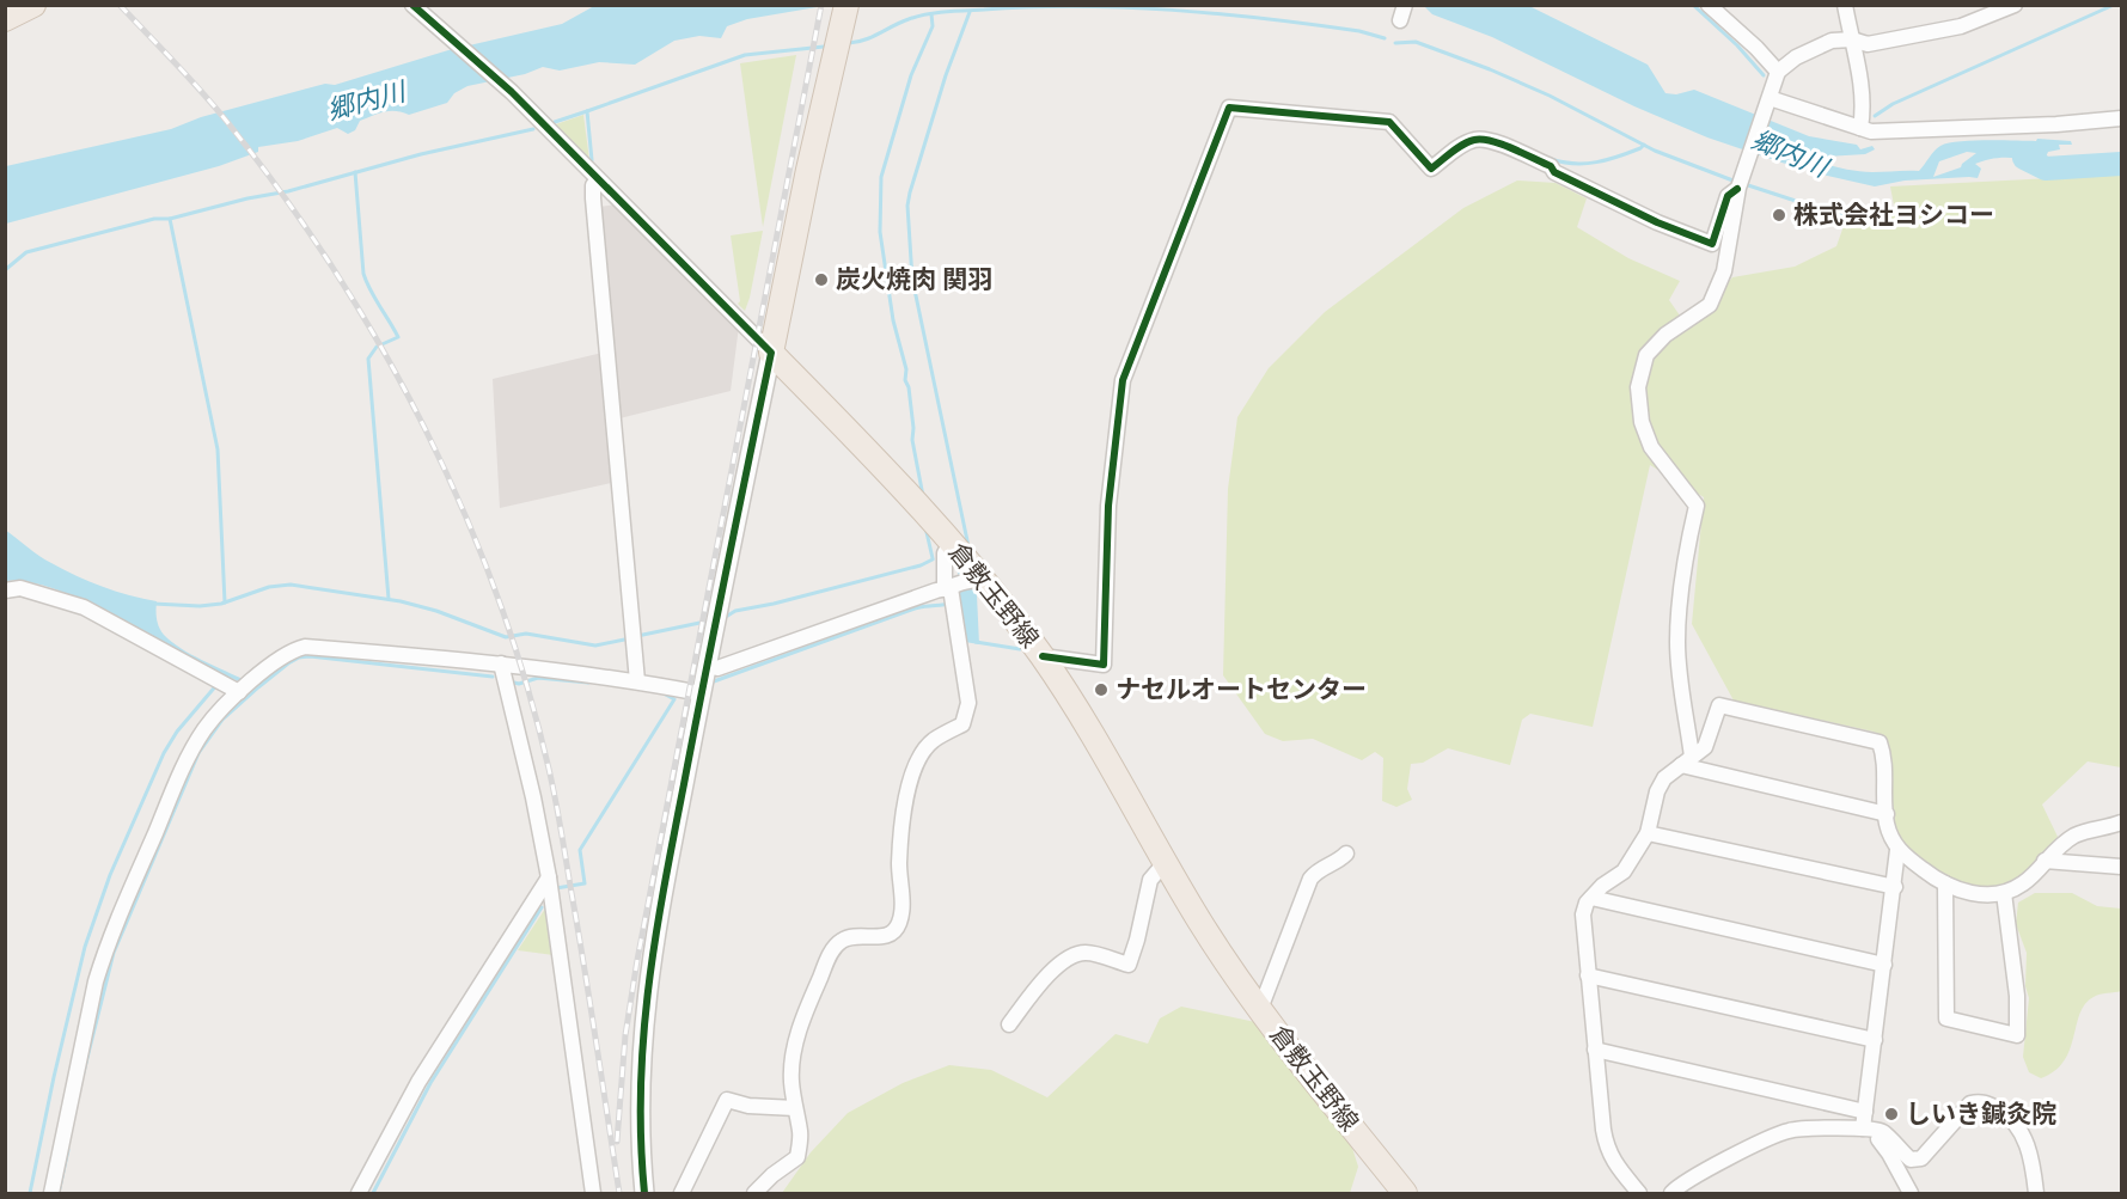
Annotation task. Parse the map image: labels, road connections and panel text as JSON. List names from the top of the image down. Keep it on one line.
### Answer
{"streets":{"main road":["倉敷玉野線"]},"water":["郷内川"],"places":["株式会社ヨシコー","炭火焼肉 関羽","ナセルオートセンター","しいき鍼灸院"]}
